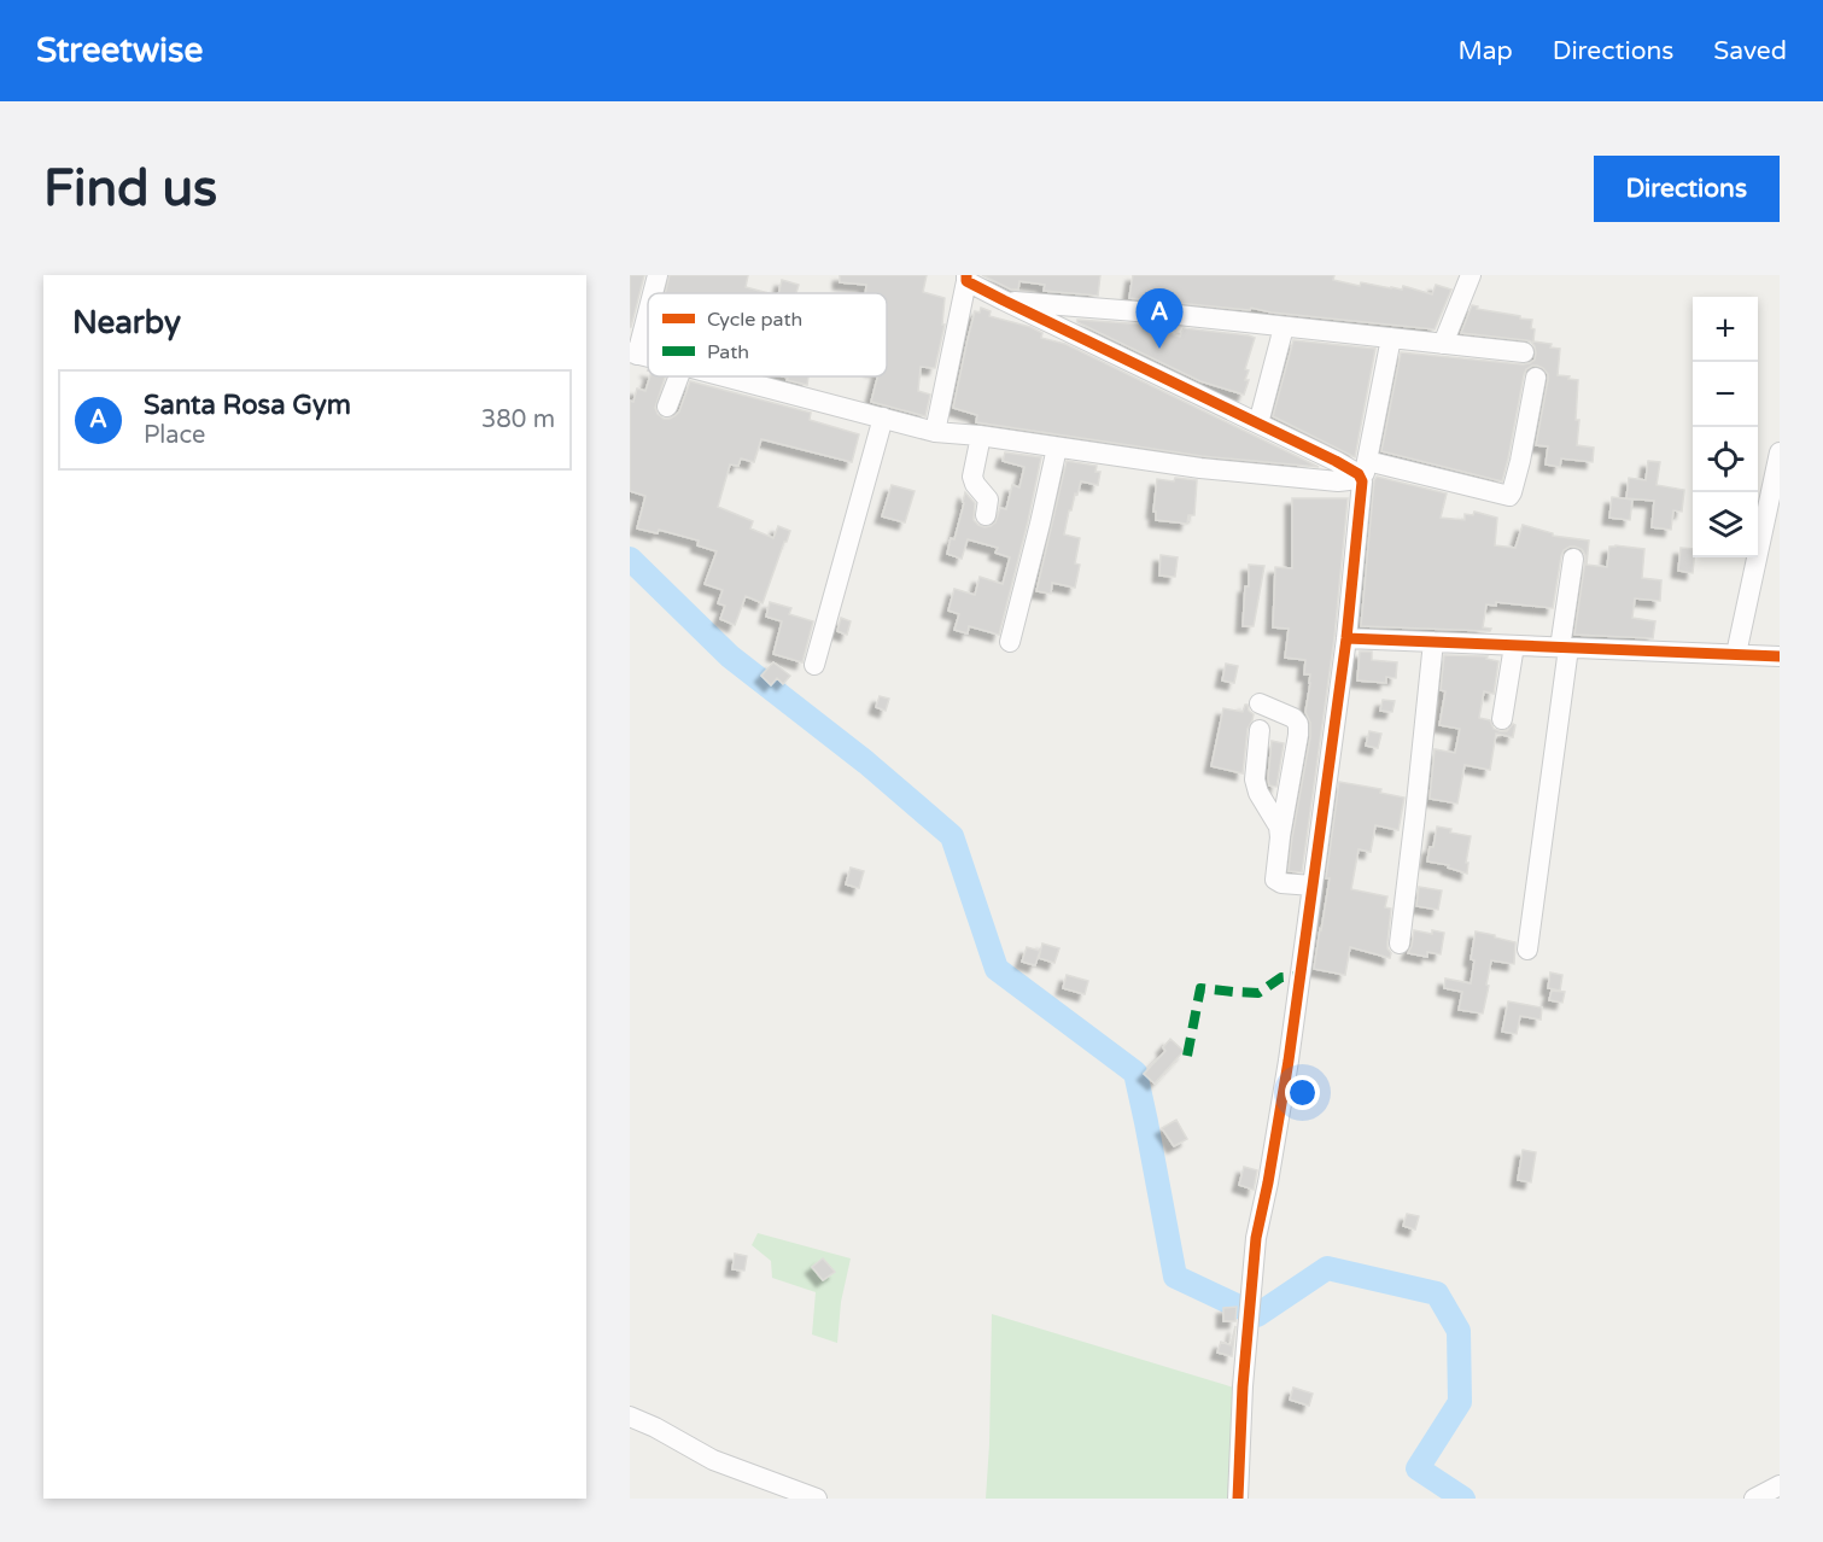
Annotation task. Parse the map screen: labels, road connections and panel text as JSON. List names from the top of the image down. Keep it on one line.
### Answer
{"legend":["Cycle path","Path"],"page":{"header":"Streetwise","nav":["Map","Directions","Saved"],"buttons":"Directions","title":"Find us","heading":"Nearby","pins":"A","map_buttons":["+","−"],"list":[{"mark":"A","name":"Santa Rosa Gym","note":"Place","value":"380 m"}]}}
